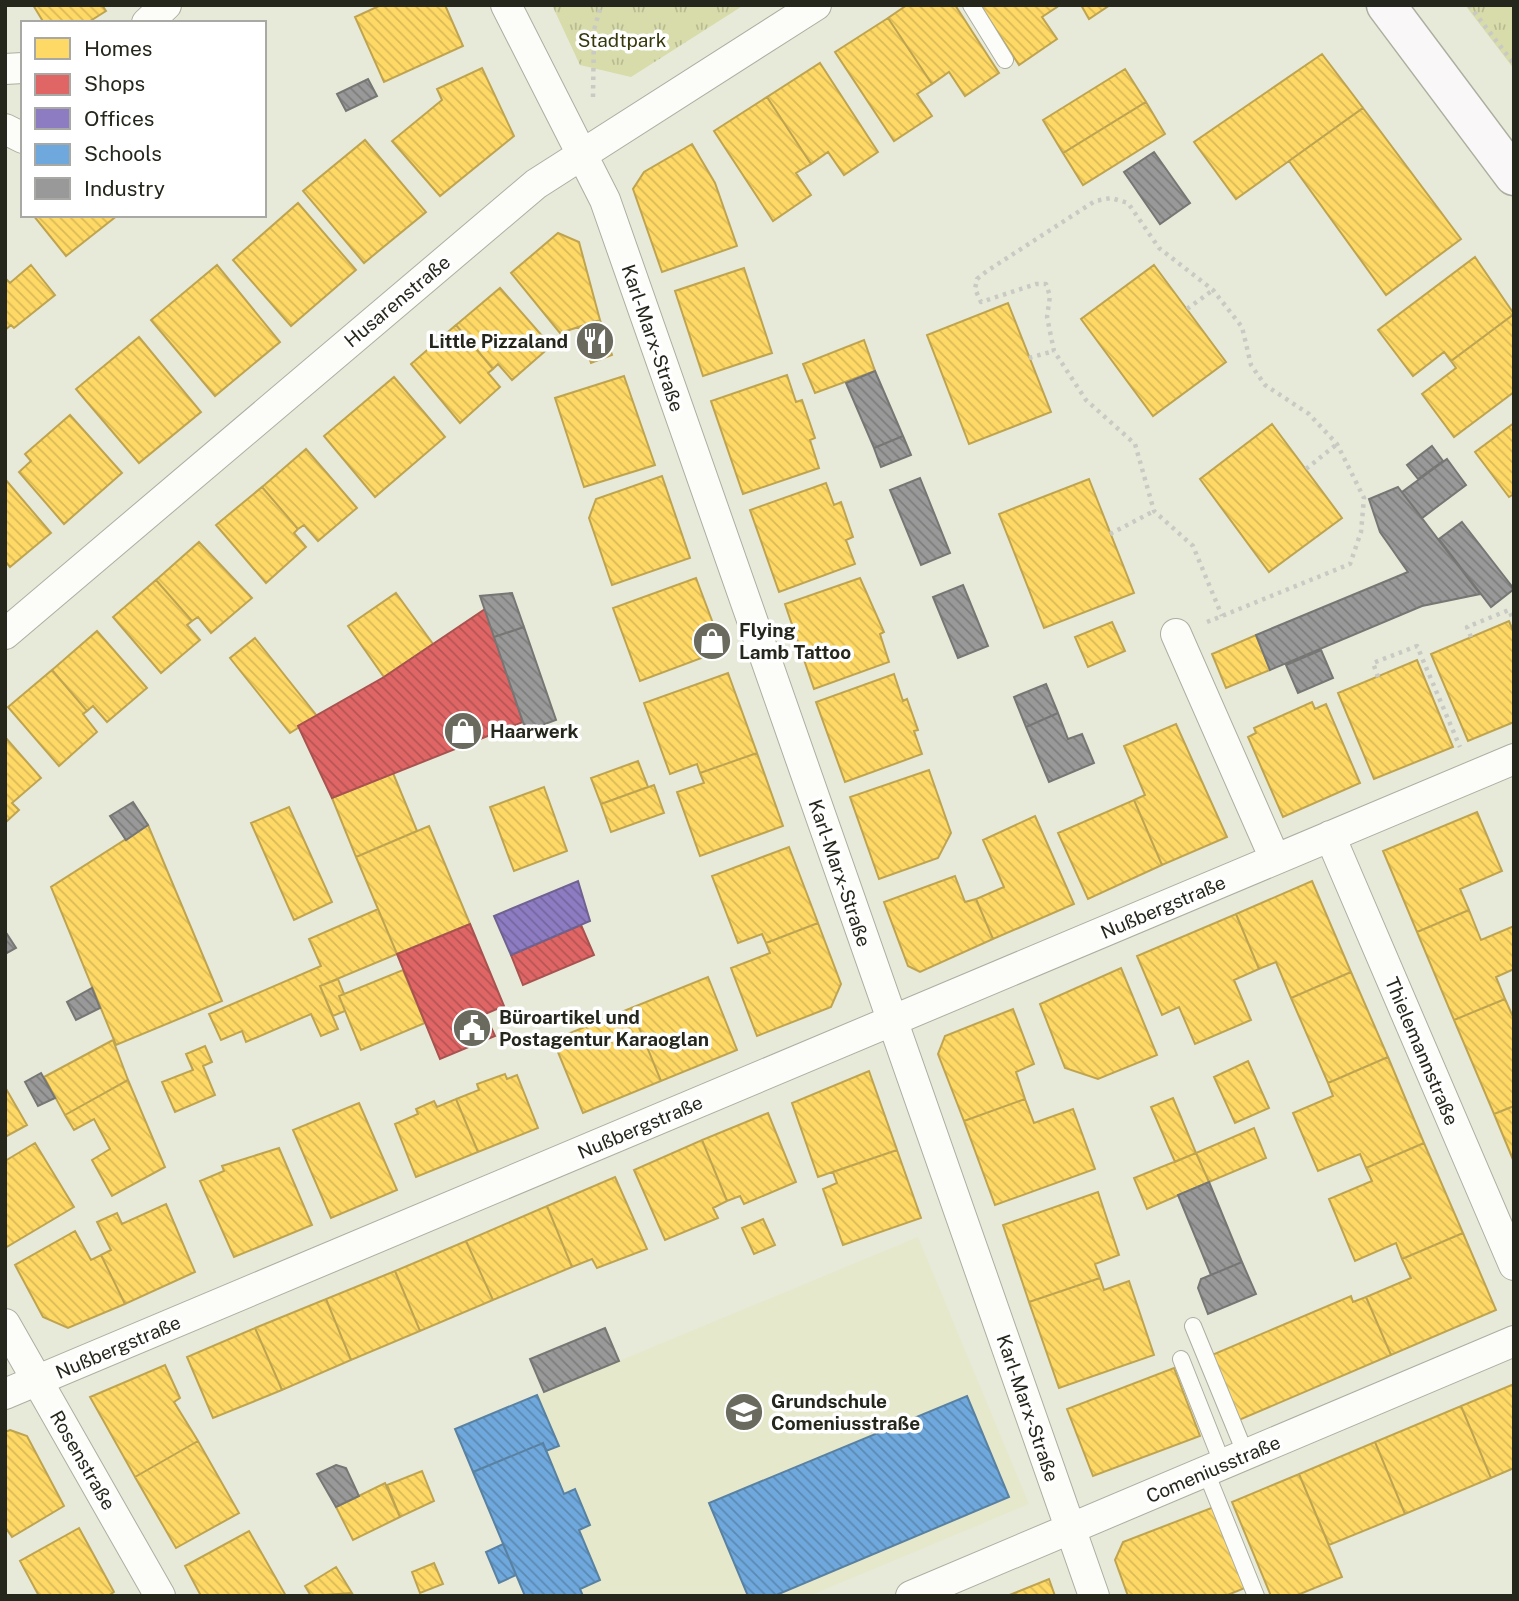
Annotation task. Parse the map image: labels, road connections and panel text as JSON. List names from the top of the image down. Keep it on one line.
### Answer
{"streets":{"street":["Husarenstraße","Karl-Marx-Straße","Nußbergstraße","Thielemannstraße","Rosenstraße","Comeniusstraße"]},"crossings":[["Husarenstraße","Karl-Marx-Straße"],["Karl-Marx-Straße","Nußbergstraße"],["Karl-Marx-Straße","Comeniusstraße"],["Nußbergstraße","Thielemannstraße"],["Nußbergstraße","Rosenstraße"]],"parks":["Stadtpark"],"places":{"restaurant":["Little Pizzaland"],"shop":["Flying Lamb Tattoo","Haarwerk"],"public building":["Büroartikel und Postagentur Karaoglan"],"school or university":["Grundschule Comeniusstraße"]},"legend":["Homes","Shops","Offices","Schools","Industry"]}
